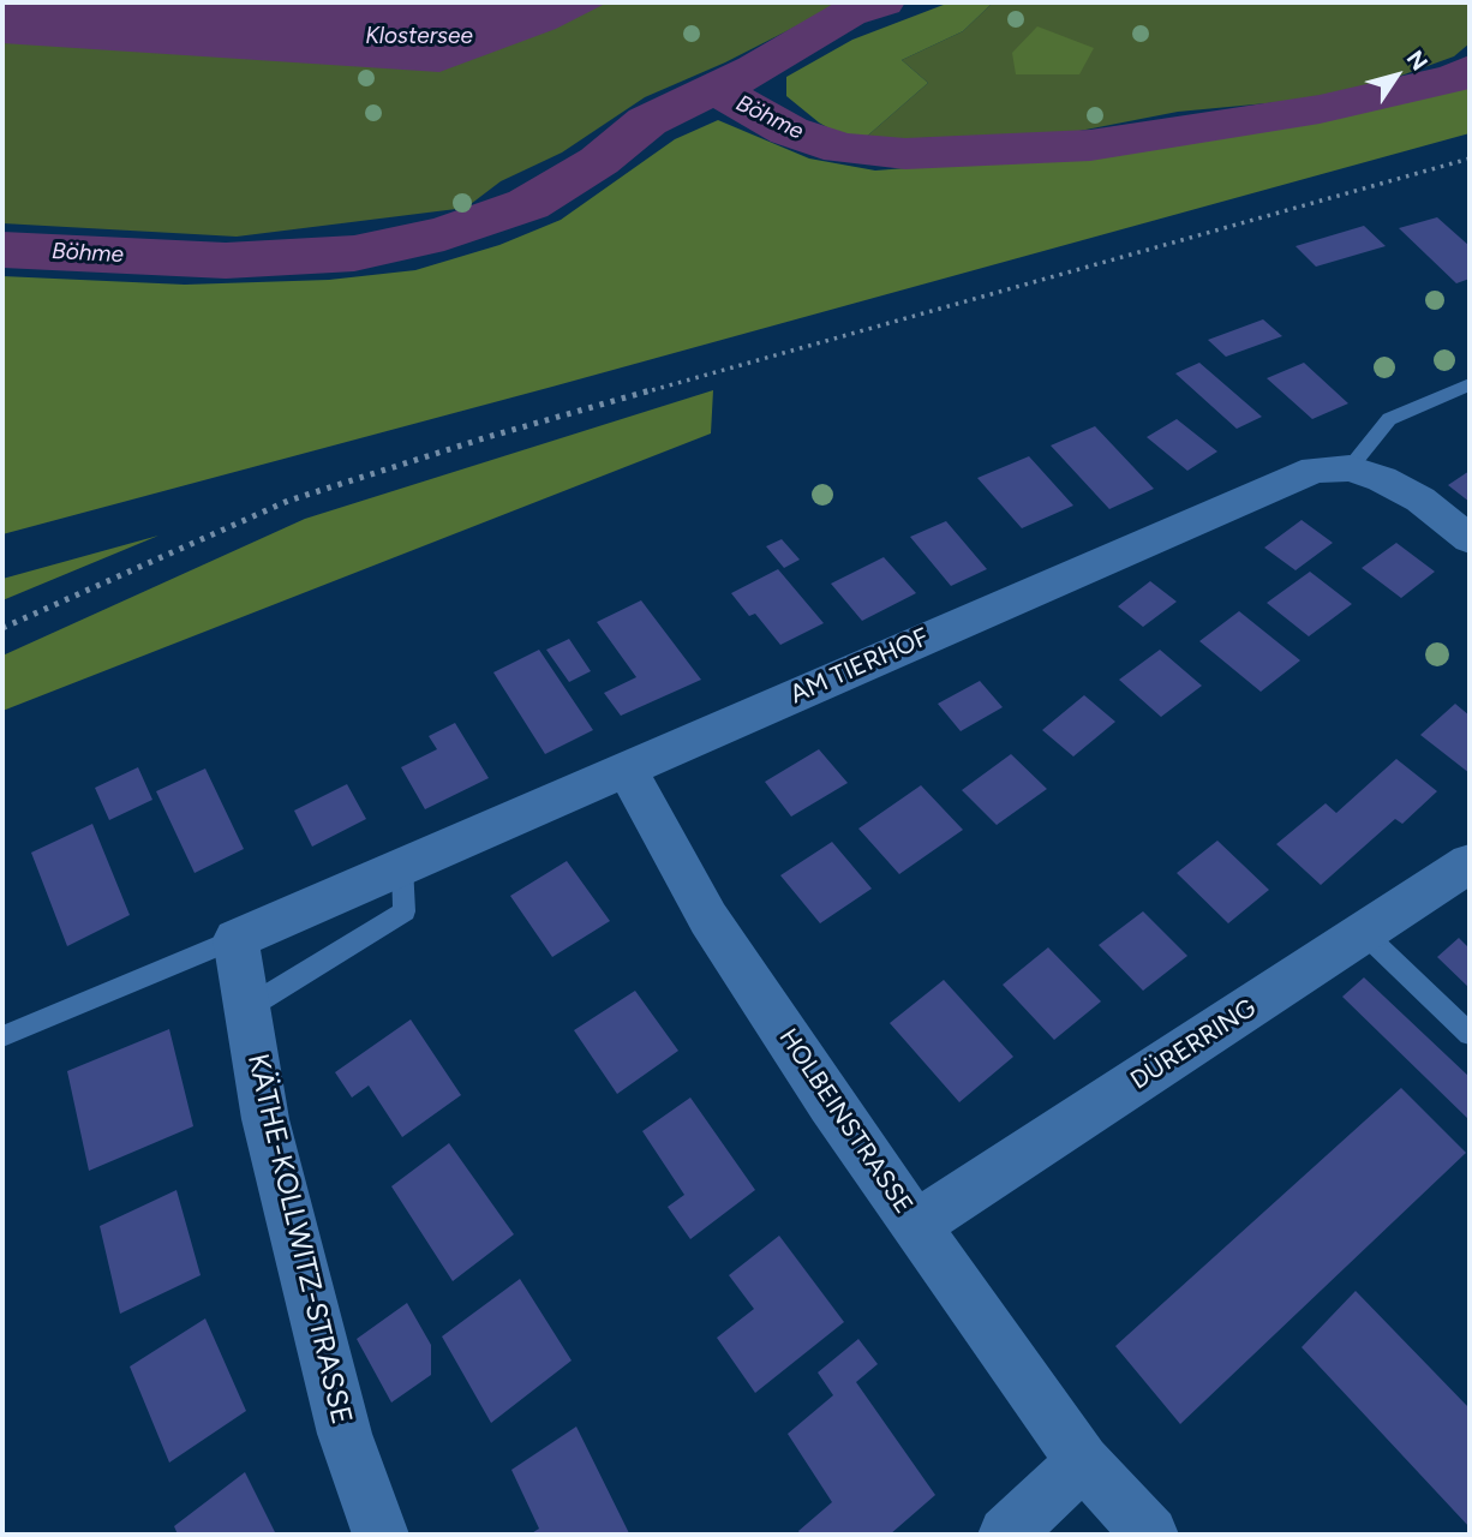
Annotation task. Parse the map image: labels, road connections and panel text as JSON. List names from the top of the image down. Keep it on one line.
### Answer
{"streets":{"street":["AM TIERHOF","DÜRERRING","HOLBEINSTRASSE","KÄTHE-KOLLWITZ-STRASSE"]},"crossings":[["AM TIERHOF","HOLBEINSTRASSE"],["AM TIERHOF","KÄTHE-KOLLWITZ-STRASSE"],["DÜRERRING","HOLBEINSTRASSE"]],"water":["Klostersee","Böhme"],"north":"top right"}
